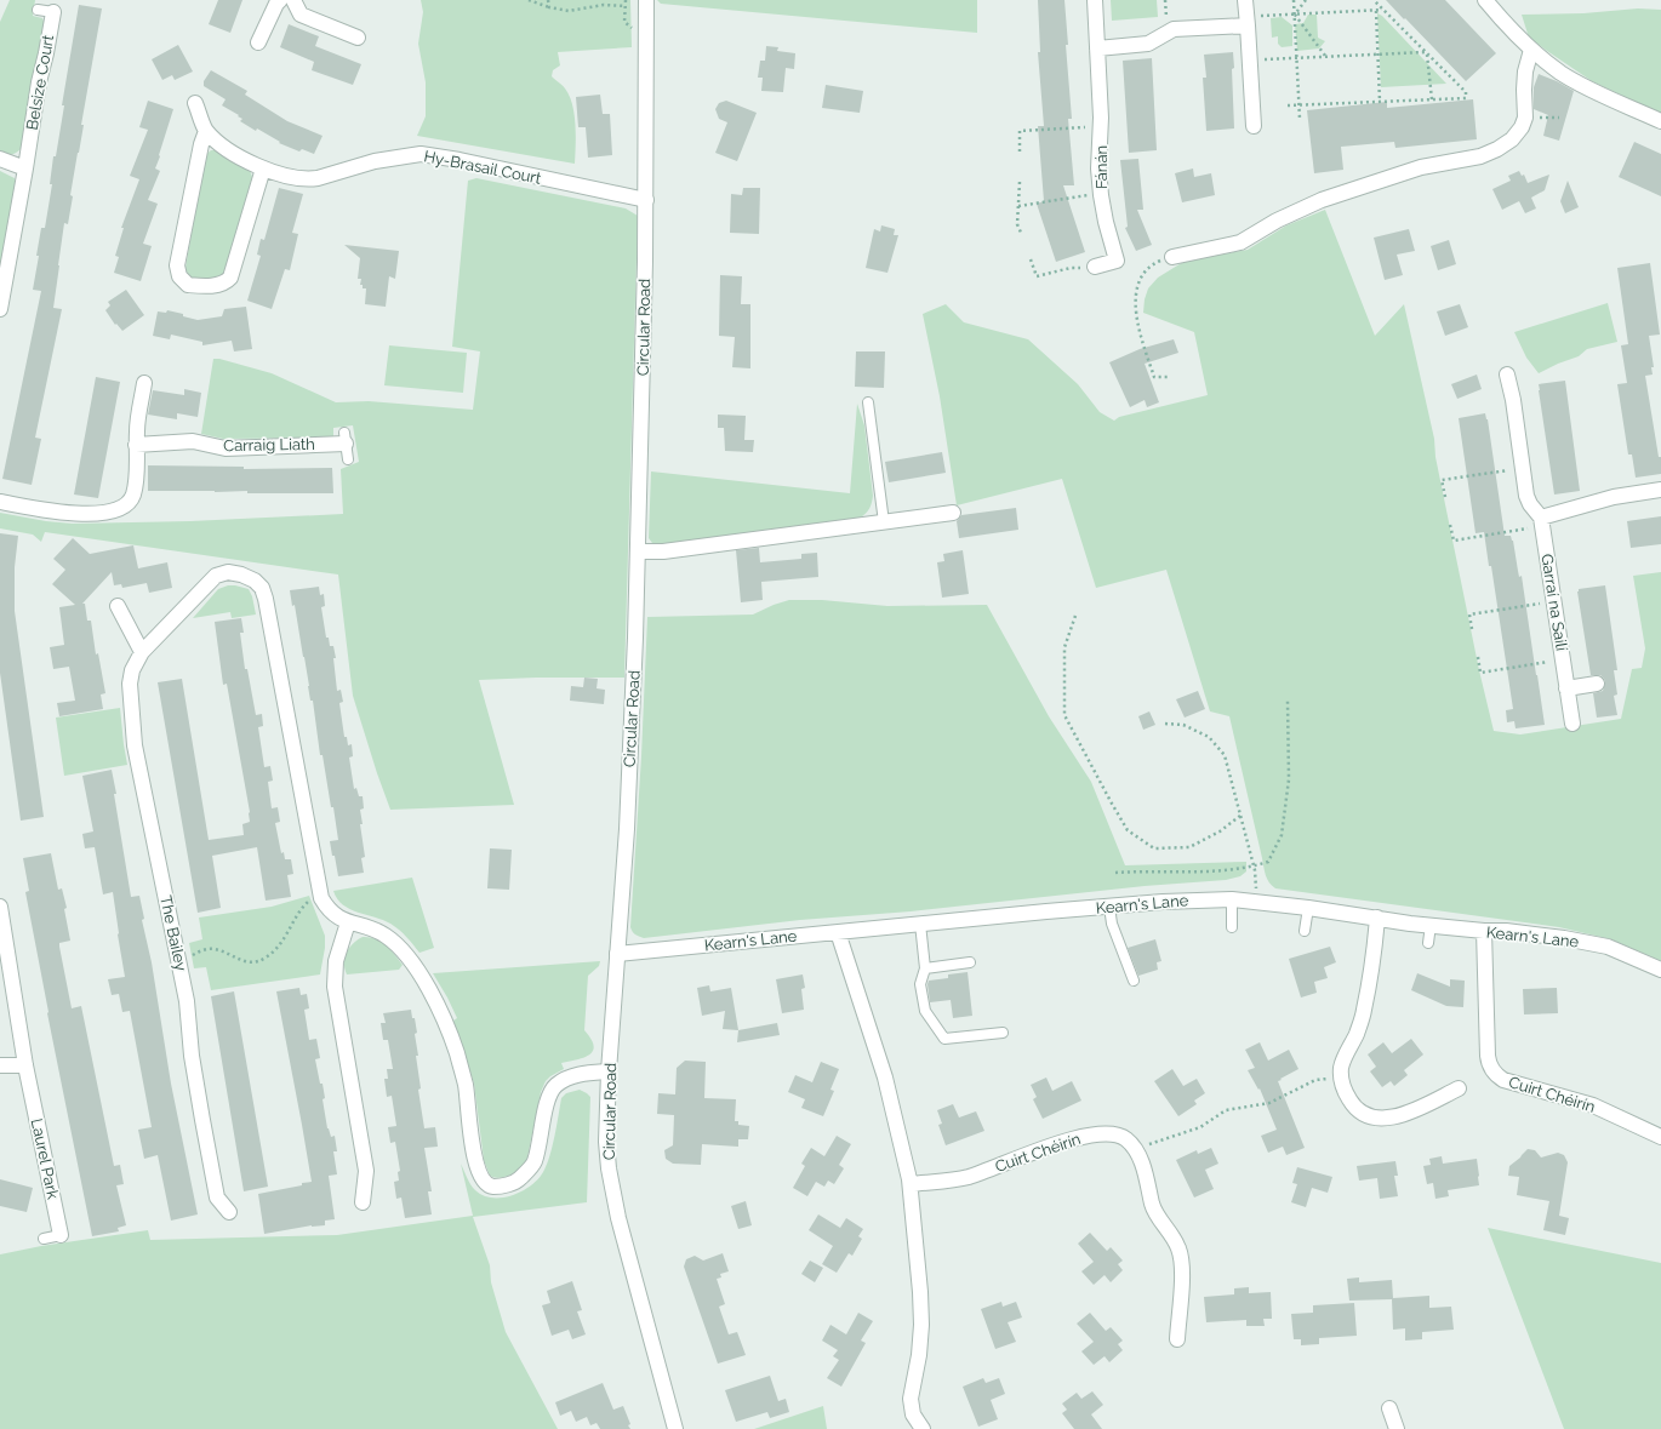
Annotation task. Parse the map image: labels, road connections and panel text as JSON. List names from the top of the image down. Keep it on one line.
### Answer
{"streets":{"street":["Belsize Court","Hy-Brasail Court","Fánán","Circular Road","Carraig Liath","Garraí na Sailí","Kearn's Lane","The Bailey","Cuirt Chéirín","Laurel Park"]},"crossings":[["Hy-Brasail Court","Circular Road"],["Circular Road","Kearn's Lane"],["Circular Road","The Bailey"],["Kearn's Lane","Cuirt Chéirín"]]}
